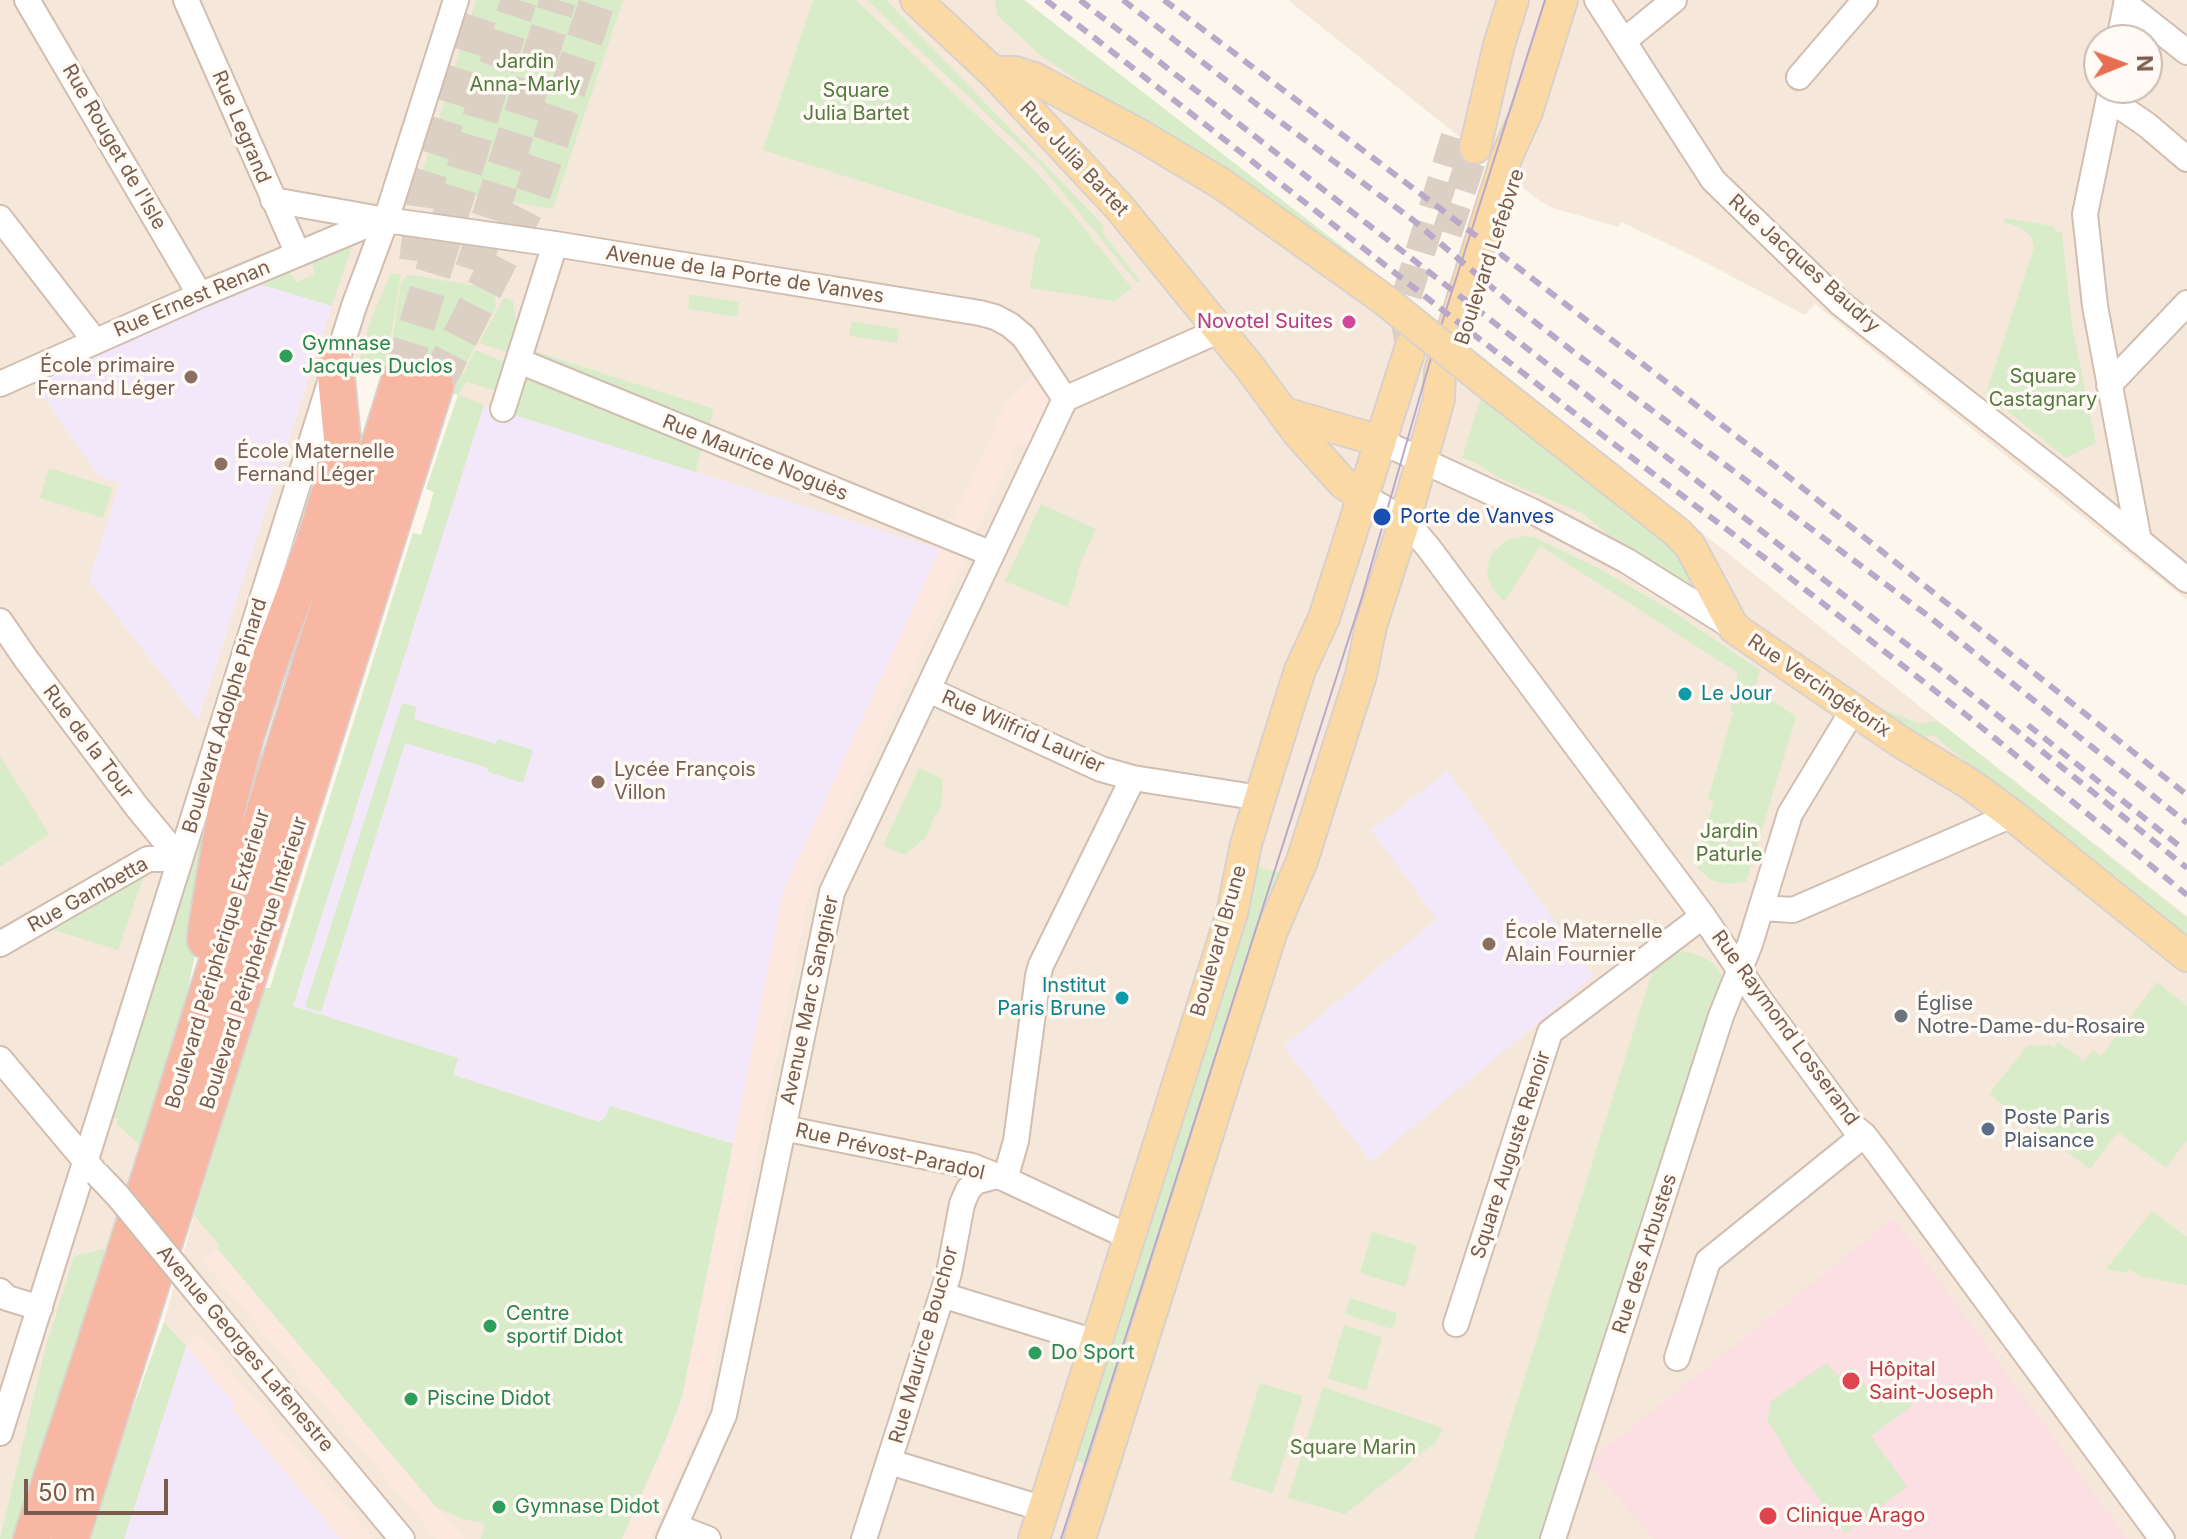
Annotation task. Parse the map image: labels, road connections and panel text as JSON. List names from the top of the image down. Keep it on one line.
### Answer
{"streets":{"highway":["Boulevard Périphérique Extérieur","Boulevard Périphérique Intérieur"],"main road":["Rue Julia Bartet","Boulevard Lefebvre","Rue Vercingétorix","Boulevard Brune"],"street":["Rue Legrand","Rue Rouget de l'Isle","Rue Jacques Baudry","Avenue de la Porte de Vanves","Rue Ernest Renan","Rue Maurice Noguès","Boulevard Adolphe Pinard","Rue Wilfrid Laurier","Rue de la Tour","Rue Gambetta","Avenue Marc Sangnier","Rue Raymond Losserand","Rue Prévost-Paradol","Square Auguste Renoir","Rue des Arbustes","Rue Maurice Bouchor","Avenue Georges Lafenestre"]},"crossings":[["Rue Legrand","Avenue de la Porte de Vanves"],["Rue Legrand","Rue Ernest Renan"],["Rue Rouget de l'Isle","Rue Ernest Renan"],["Rue Julia Bartet","Boulevard Brune"],["Boulevard Lefebvre","Rue Vercingétorix"],["Avenue de la Porte de Vanves","Rue Ernest Renan"],["Avenue de la Porte de Vanves","Boulevard Adolphe Pinard"],["Avenue de la Porte de Vanves","Avenue Marc Sangnier"],["Rue Ernest Renan","Boulevard Adolphe Pinard"],["Rue Maurice Noguès","Avenue Marc Sangnier"],["Rue Vercingétorix","Boulevard Brune"],["Rue Vercingétorix","Rue des Arbustes"],["Boulevard Adolphe Pinard","Rue de la Tour"],["Boulevard Adolphe Pinard","Rue Gambetta"],["Boulevard Adolphe Pinard","Avenue Georges Lafenestre"],["Rue Wilfrid Laurier","Boulevard Brune"],["Rue Wilfrid Laurier","Avenue Marc Sangnier"],["Rue de la Tour","Rue Gambetta"],["Boulevard Brune","Rue Prévost-Paradol"],["Avenue Marc Sangnier","Rue Prévost-Paradol"],["Rue Raymond Losserand","Square Auguste Renoir"],["Rue Raymond Losserand","Rue des Arbustes"],["Rue Prévost-Paradol","Rue Maurice Bouchor"]],"parks":["Jardin Anna-Marly","Square Julia Bartet","Square Castagnary","Jardin Paturle","Square Marin"],"places":["Novotel Suites","Gymnase Jacques Duclos","École primaire Fernand Léger","École Maternelle Fernand Léger","Porte de Vanves","Le Jour","Lycée François Villon","École Maternelle Alain Fournier","Institut Paris Brune","Église Notre-Dame-du-Rosaire","Poste Paris Plaisance","Centre sportif Didot","Do Sport","Hôpital Saint-Joseph","Piscine Didot","Gymnase Didot","Clinique Arago"],"scale_bar":"50 m","north":"right"}
